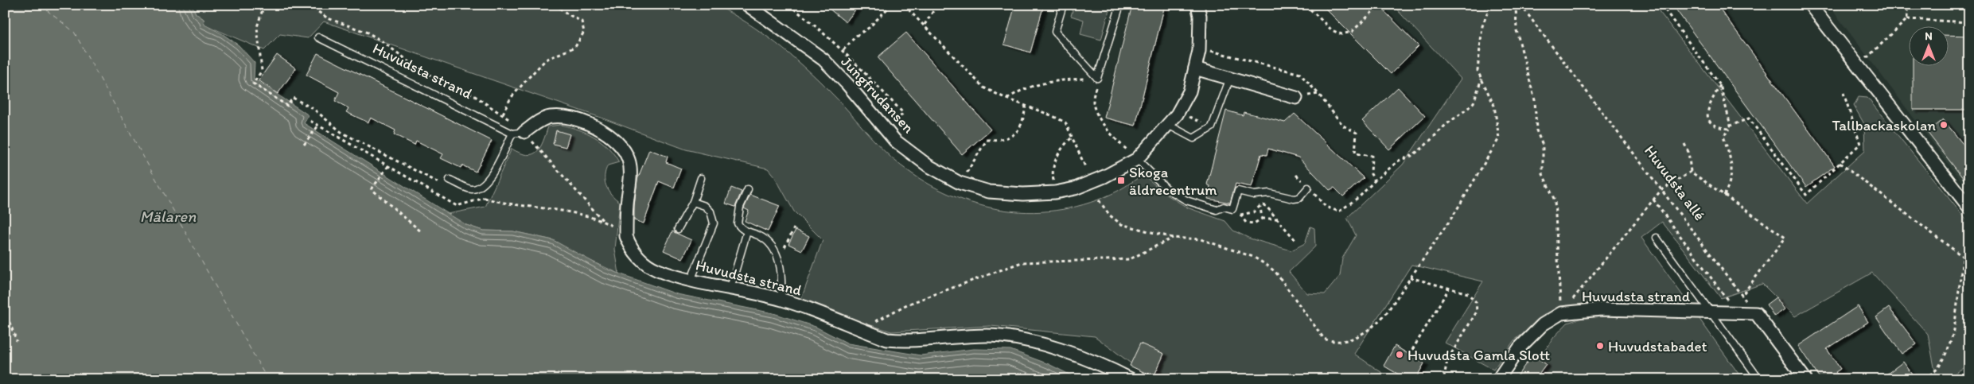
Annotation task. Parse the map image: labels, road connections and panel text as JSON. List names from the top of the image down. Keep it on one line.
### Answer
{"streets":{"street":["Huvudsta strand","Jungfrudansen"],"path":["Huvudsta allé"]},"crossings":[["Huvudsta strand","Huvudsta allé"]],"water":["Mälaren"],"places":{"other":["Tallbackaskolan","Huvudstabadet","Huvudsta Gamla Slott"],"transit":["Skoga äldrecentrum"]},"north":"top"}
